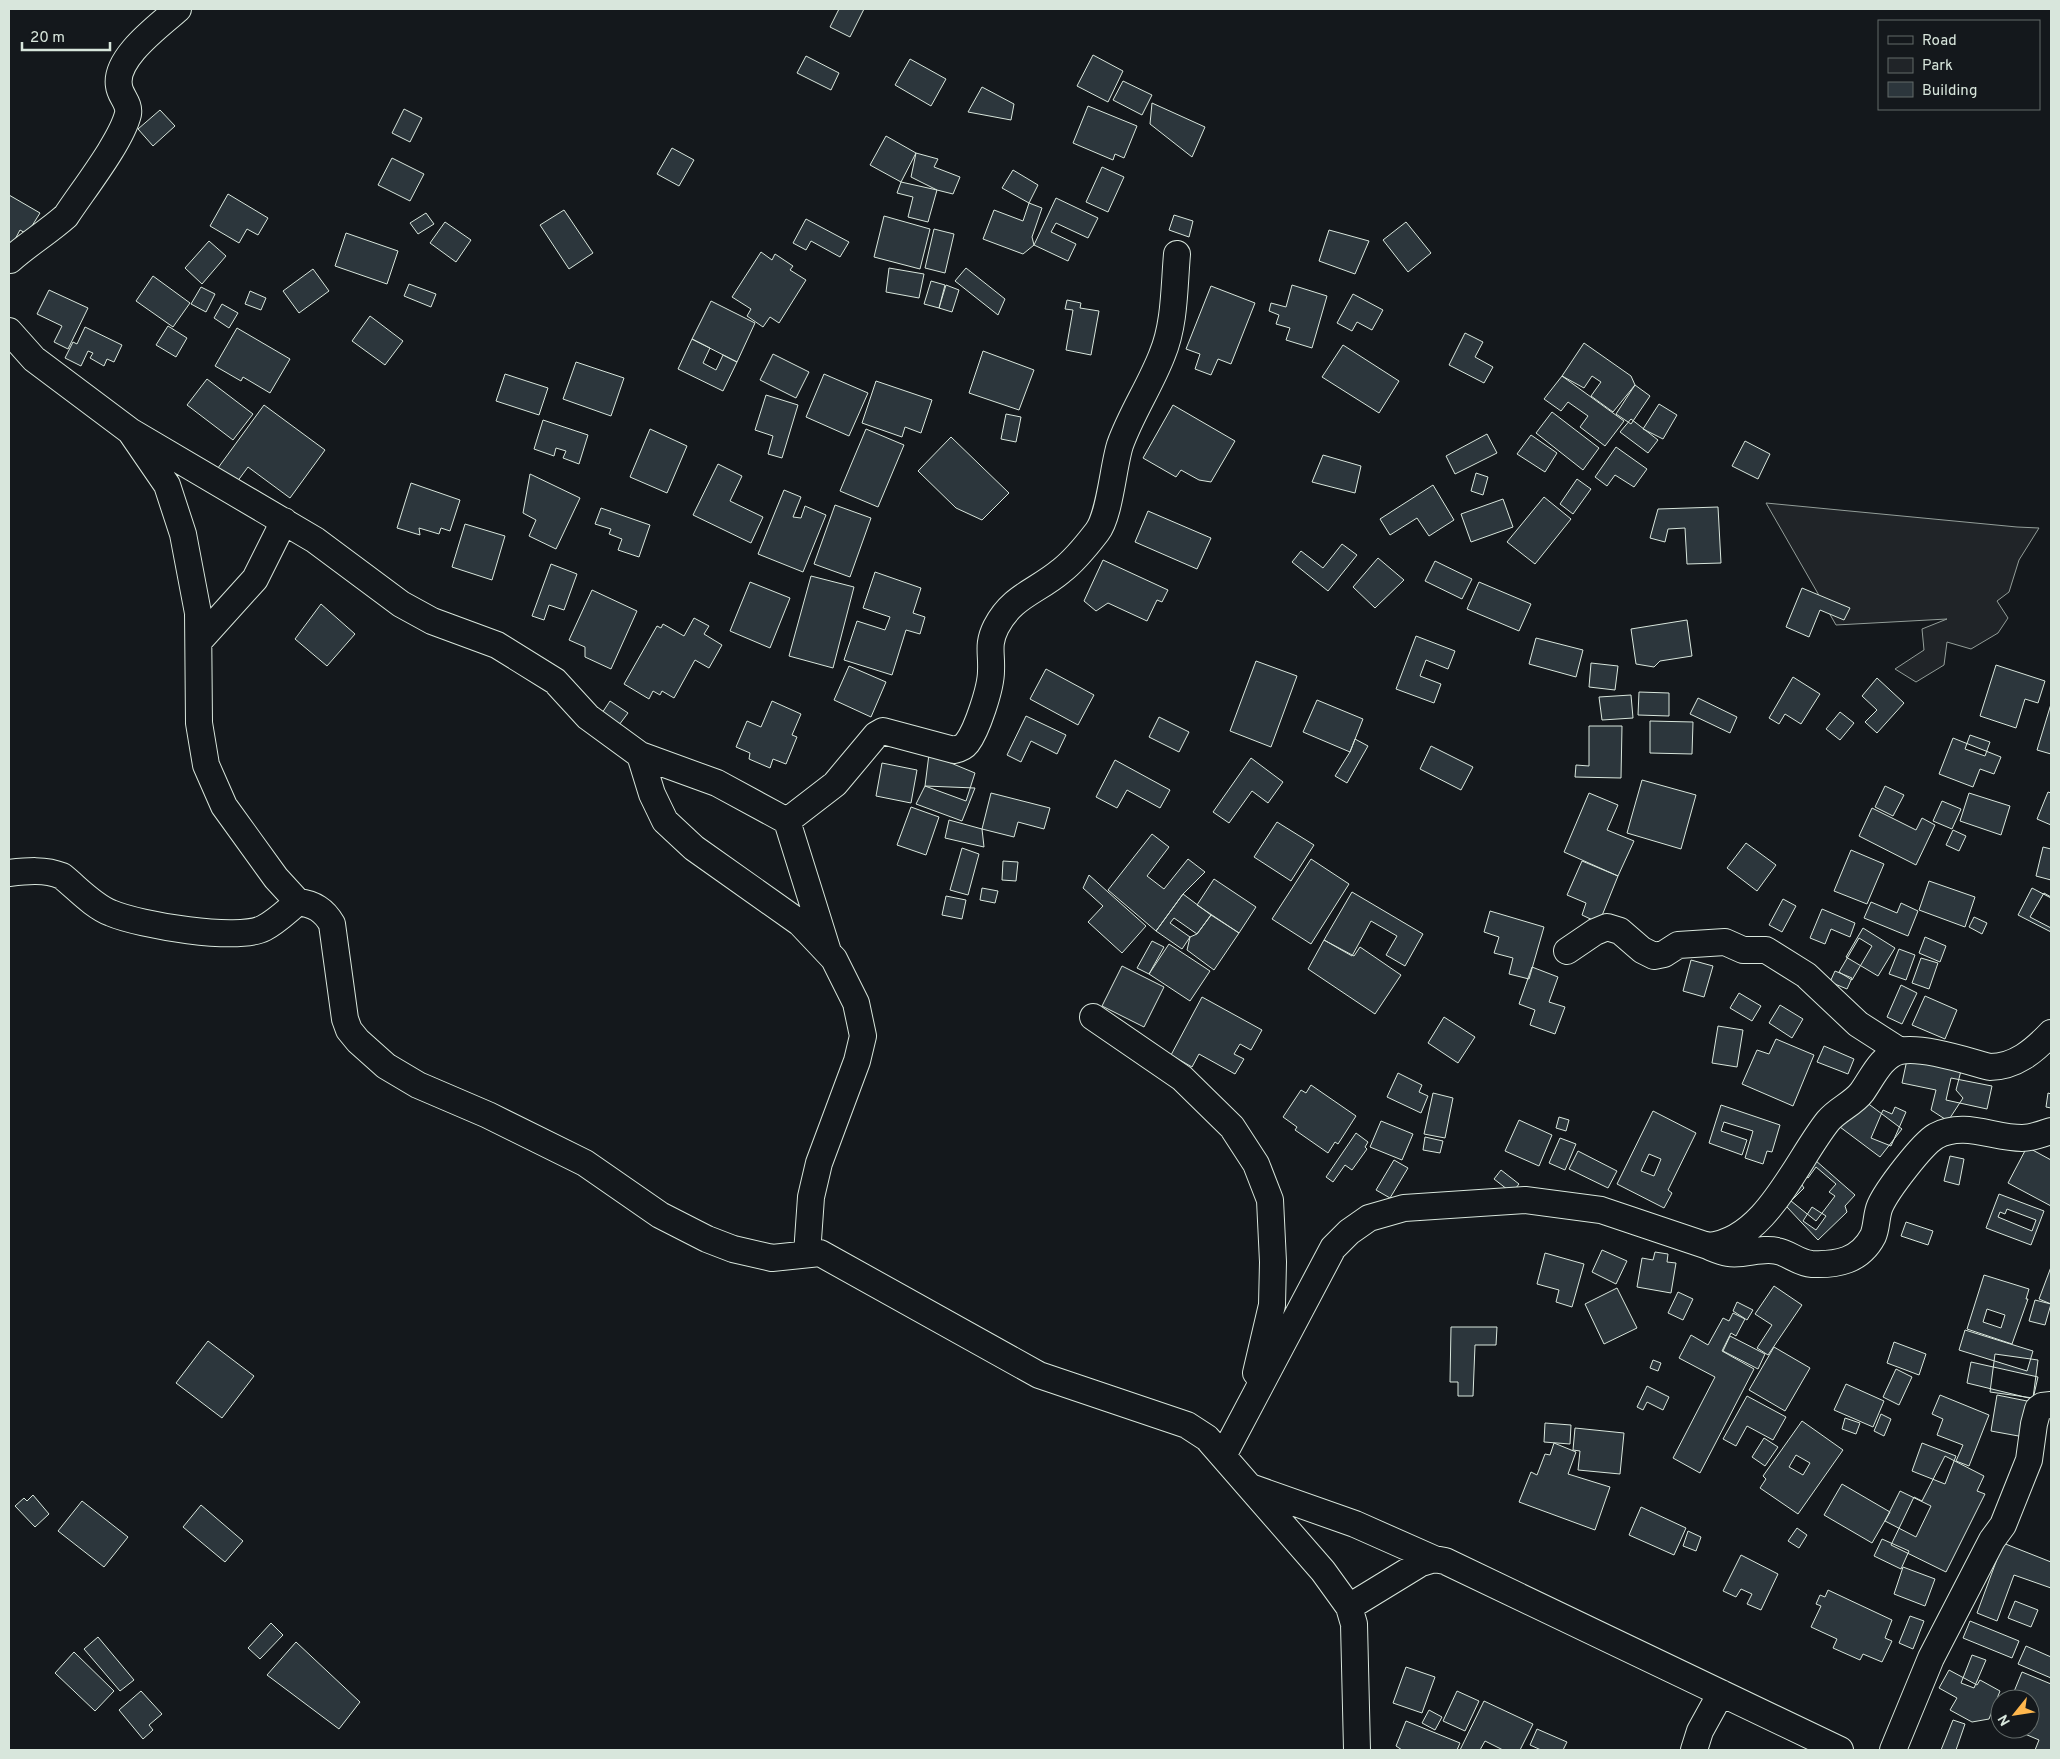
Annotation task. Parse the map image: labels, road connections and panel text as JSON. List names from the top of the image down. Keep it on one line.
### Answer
{"legend":["Road","Park","Building"],"scale_bar":"20 m","north":"bottom left"}
